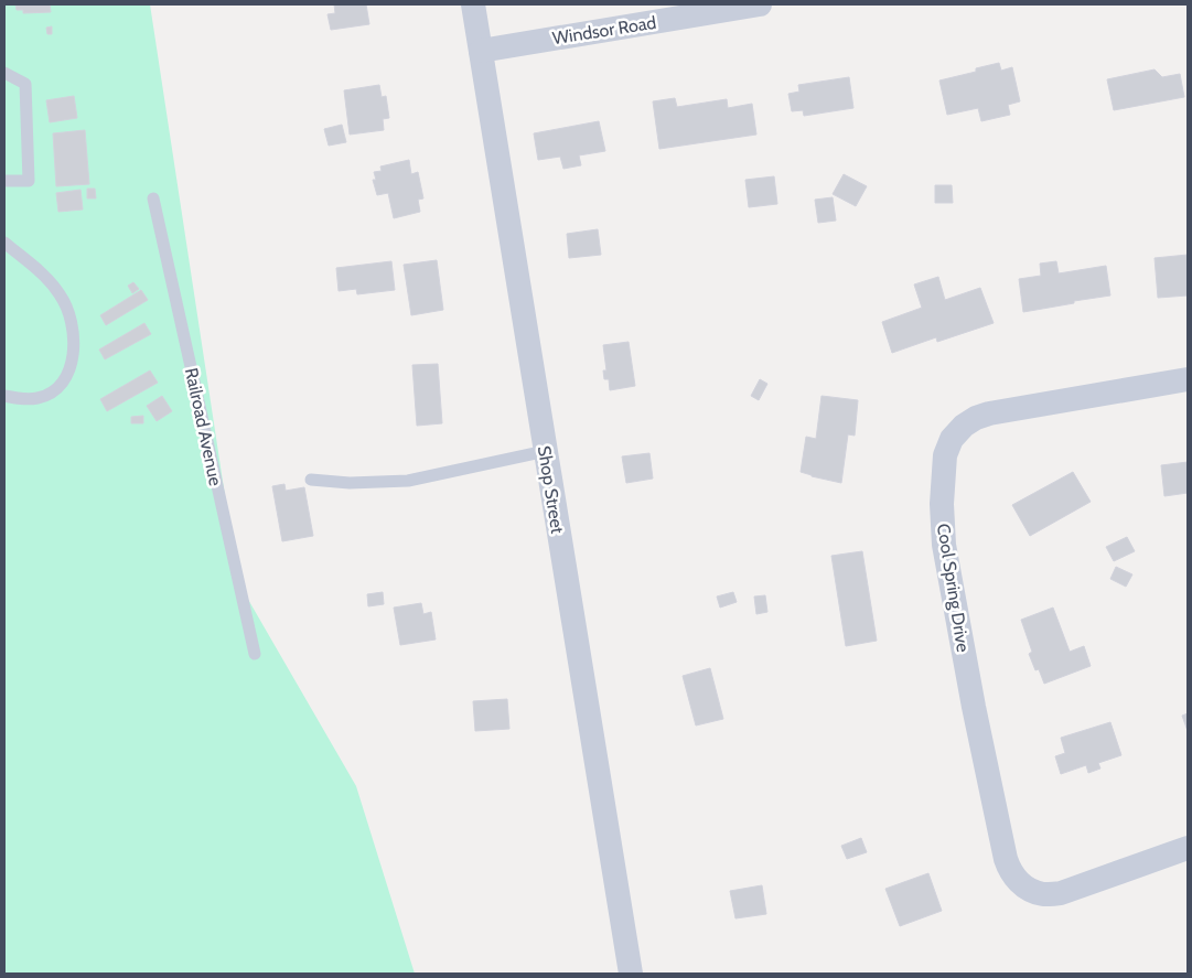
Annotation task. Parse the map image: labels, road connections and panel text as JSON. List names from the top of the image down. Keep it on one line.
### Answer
{"streets":{"street":["Windsor Road","Shop Street","Cool Spring Drive"],"lane":["Railroad Avenue"]},"crossings":[["Windsor Road","Shop Street"]]}
